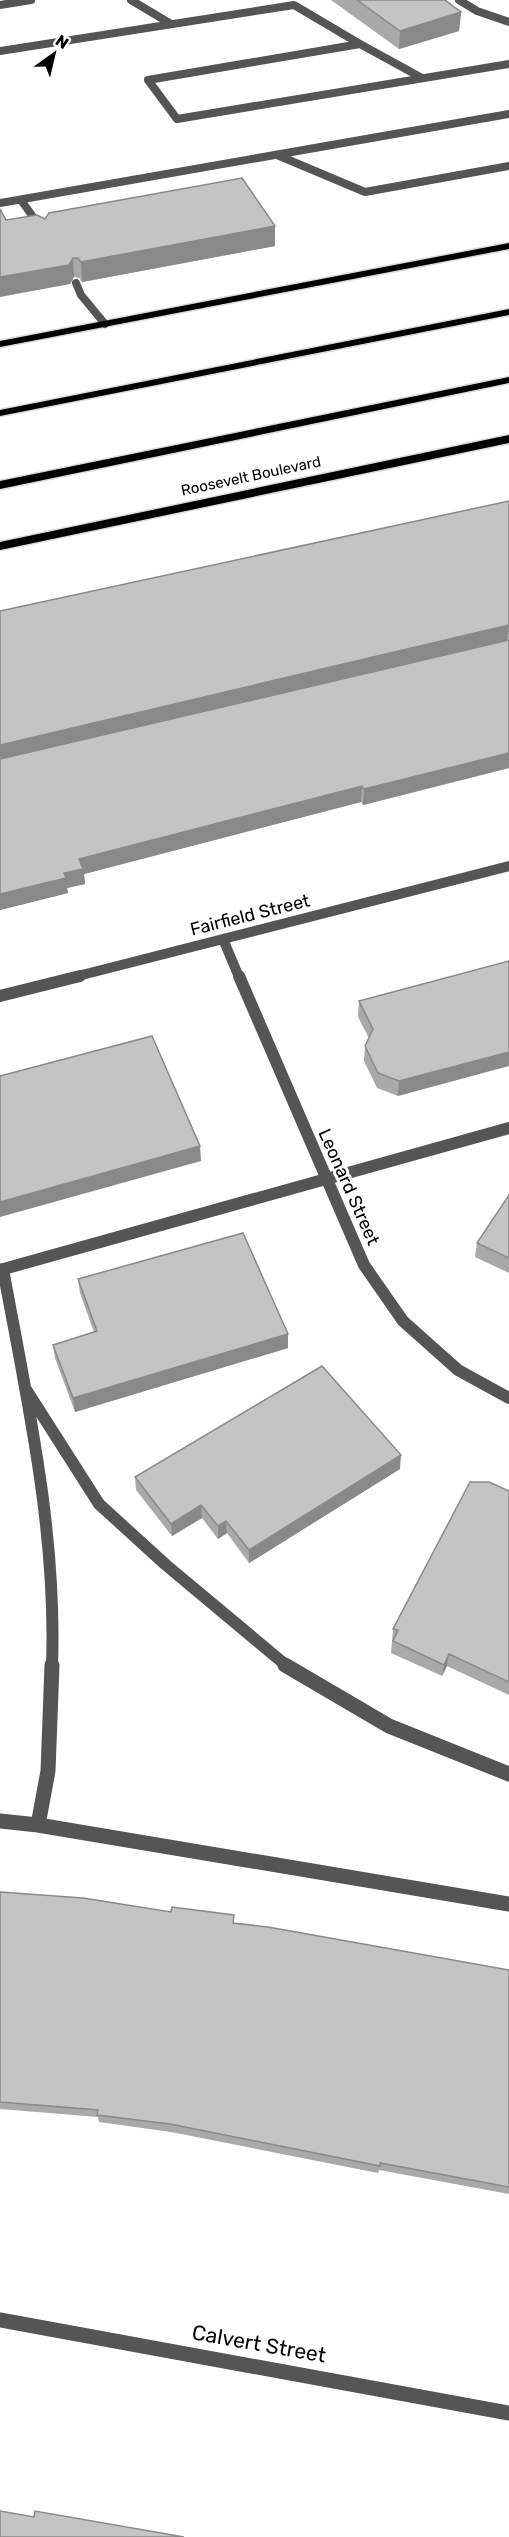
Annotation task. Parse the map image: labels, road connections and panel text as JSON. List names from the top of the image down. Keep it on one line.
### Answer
{"streets":{"highway":["Roosevelt Boulevard"],"street":["Fairfield Street","Leonard Street","Calvert Street"]},"crossings":[["Fairfield Street","Leonard Street"]],"north":"top right"}
